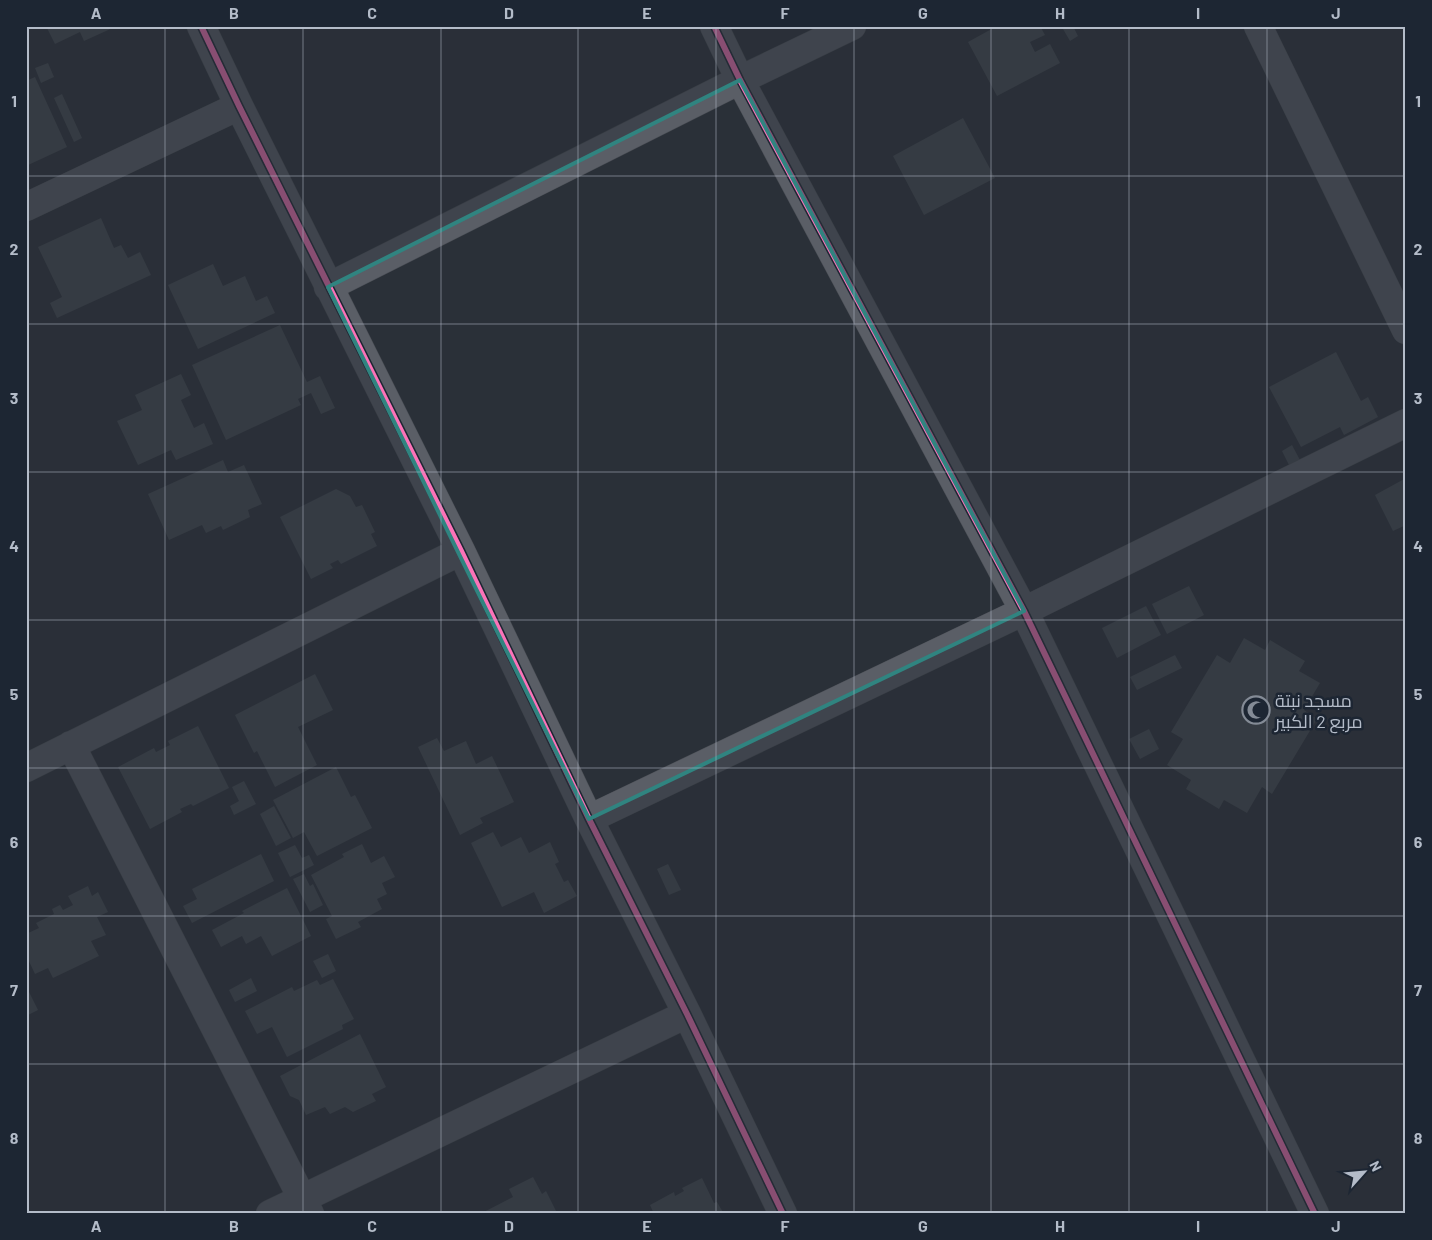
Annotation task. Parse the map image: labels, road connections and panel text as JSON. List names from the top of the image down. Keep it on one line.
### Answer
{"places":{"mosque":["مسجد نبتة مربع 2 الكبير"]},"north":"top right","grid":{"columns":["A","B","C","D","E","F","G","H","I","J"],"rows":["1","2","3","4","5","6","7","8"]}}
